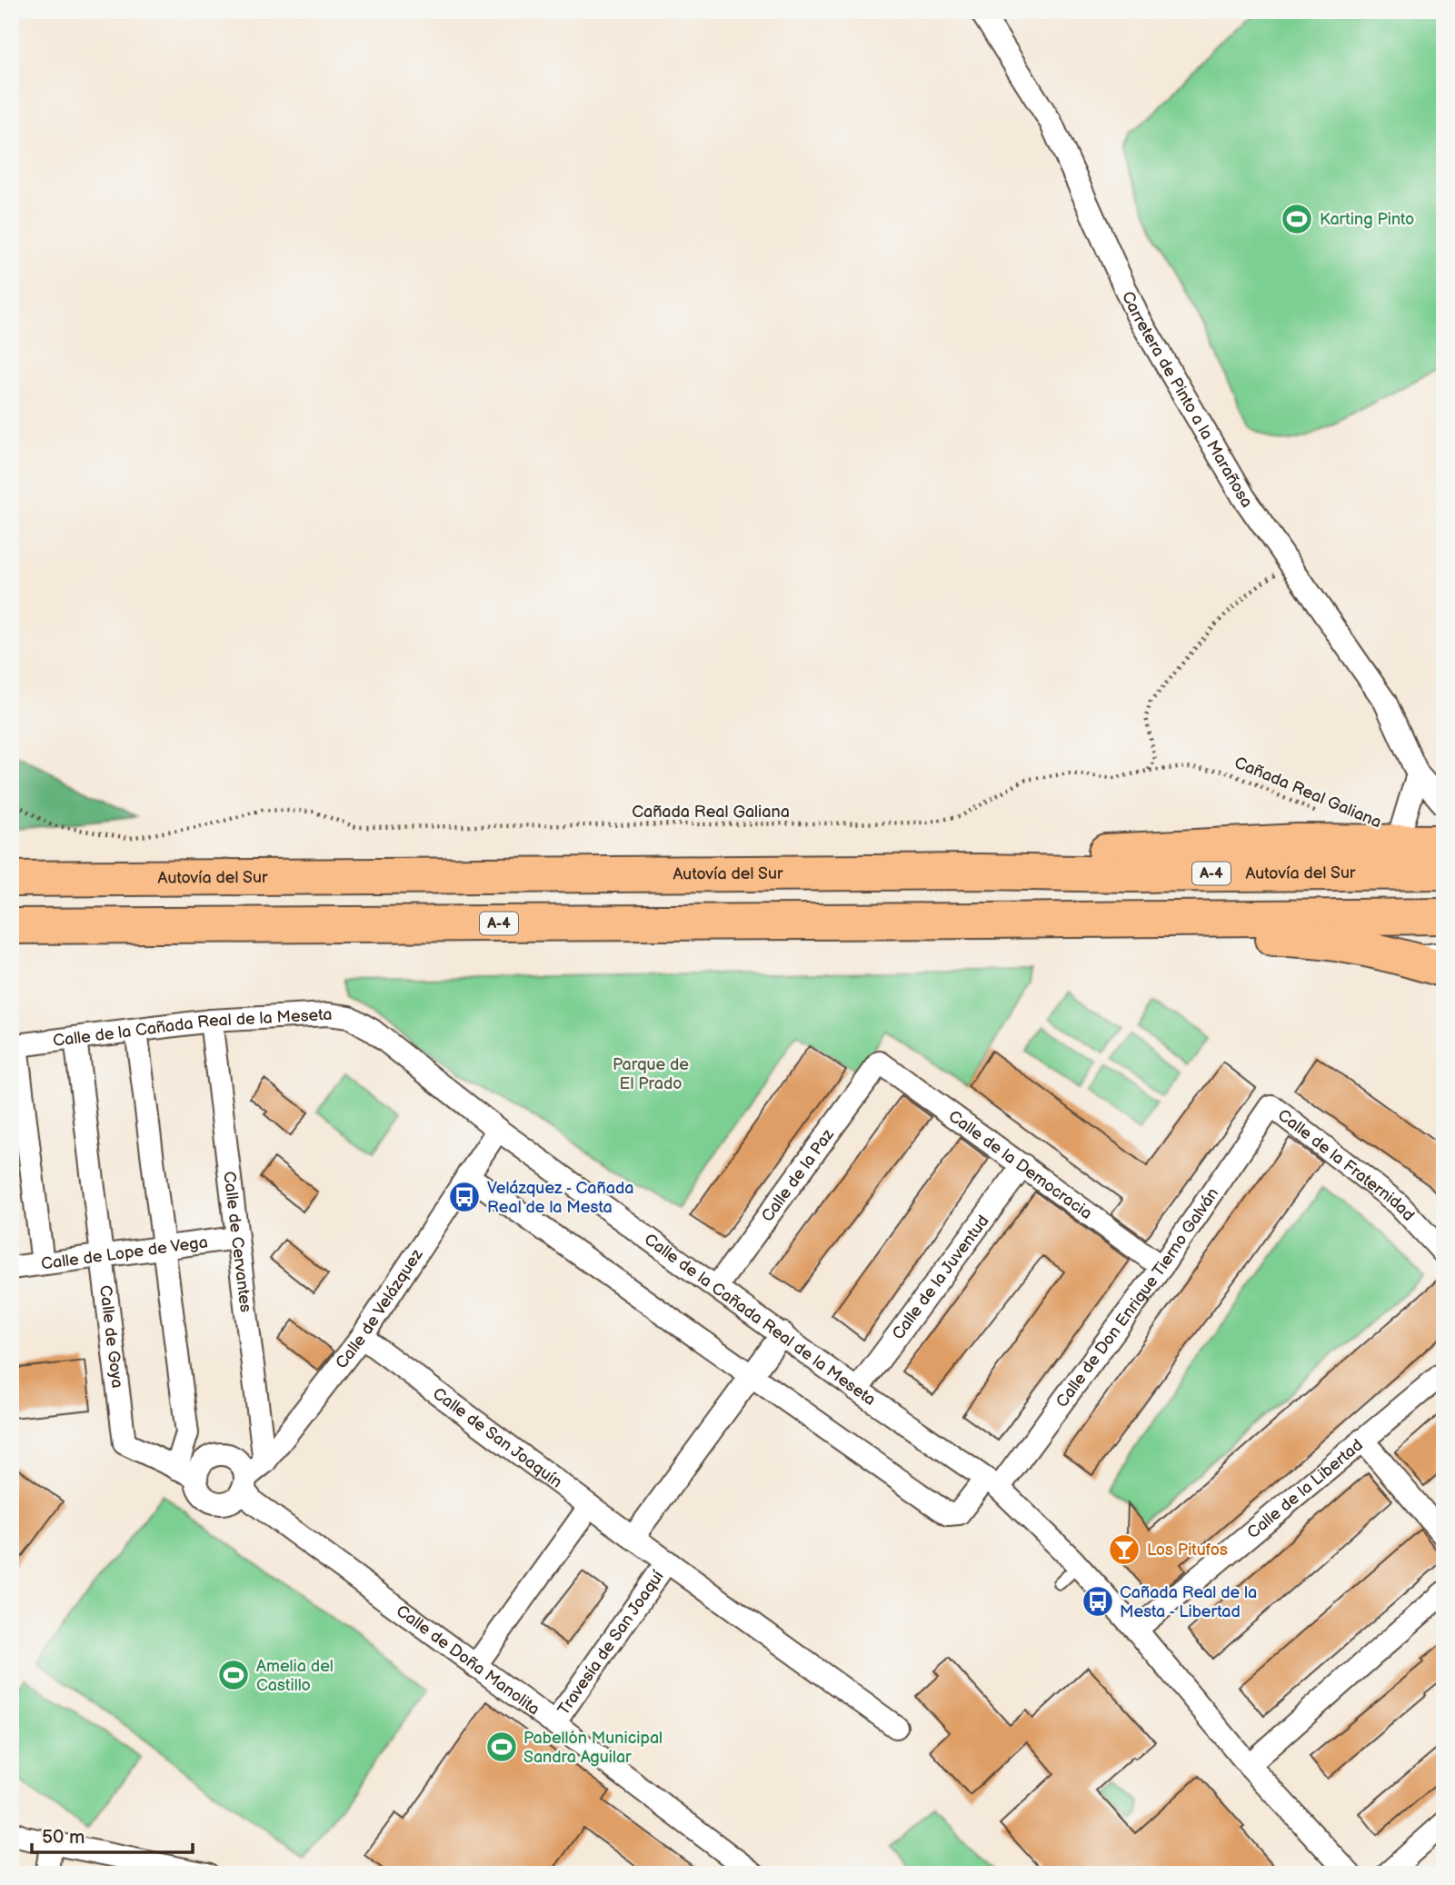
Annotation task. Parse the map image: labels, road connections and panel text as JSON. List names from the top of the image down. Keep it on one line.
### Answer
{"streets":{"highway":["Autovía del Sur","A-4"],"street":["Carretera de Pinto a la Marañosa","Calle de la Cañada Real de la Meseta","Calle de la Democracia","Calle de la Fraternidad","Calle de la Paz","Calle de Cervantes","Calle de Lope de Vega","Calle de la Juventud","Calle de Don Enrique Tierno Galván","Calle de Velázquez","Calle de Goya","Calle de San Joaquín","Calle de la Libertad","Travesía de San Joaquí","Calle de Doña Manolita"],"path":["Cañada Real Galiana"]},"crossings":[["Calle de la Cañada Real de la Meseta","Calle de la Paz"],["Calle de la Cañada Real de la Meseta","Calle de Cervantes"],["Calle de la Cañada Real de la Meseta","Calle de la Juventud"],["Calle de la Cañada Real de la Meseta","Calle de Don Enrique Tierno Galván"],["Calle de la Cañada Real de la Meseta","Calle de Velázquez"],["Calle de la Cañada Real de la Meseta","Calle de Goya"],["Calle de la Cañada Real de la Meseta","Calle de la Libertad"],["Calle de la Democracia","Calle de la Paz"],["Calle de la Democracia","Calle de la Juventud"],["Calle de la Democracia","Calle de Don Enrique Tierno Galván"],["Calle de la Fraternidad","Calle de Don Enrique Tierno Galván"],["Calle de Cervantes","Calle de Lope de Vega"],["Calle de Cervantes","Calle de Velázquez"],["Calle de Lope de Vega","Calle de Goya"],["Calle de Don Enrique Tierno Galván","Calle de Velázquez"],["Calle de Velázquez","Calle de Goya"],["Calle de Velázquez","Calle de San Joaquín"],["Calle de Velázquez","Calle de Doña Manolita"],["Calle de Goya","Calle de Doña Manolita"],["Calle de San Joaquín","Travesía de San Joaquí"],["Travesía de San Joaquí","Calle de Doña Manolita"]],"parks":["Parque de El Prado"],"places":{"sports":["Karting Pinto","Amelia del Castillo","Pabellón Municipal Sandra Aguilar"],"bus stop":["Velázquez - Cañada Real de la Mesta","Cañada Real de la Mesta - Libertad"],"bar":["Los Pitufos"]},"scale_bar":"50 m"}
